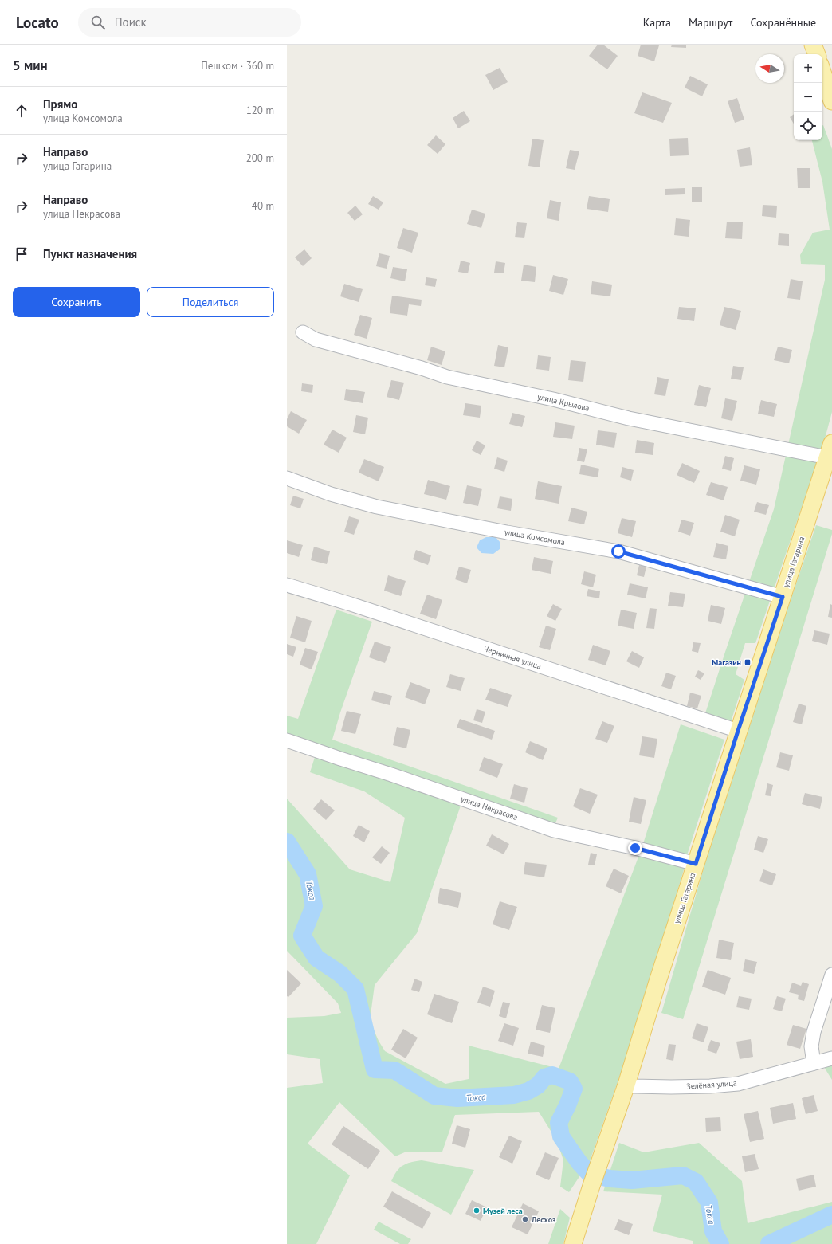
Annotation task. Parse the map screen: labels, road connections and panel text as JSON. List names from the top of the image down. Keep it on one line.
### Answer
{"streets":{"main road":["улица Гагарина"],"street":["улица Крылова","улица Комсомола","Черничная улица","улица Некрасова","Зелёная улица"]},"crossings":[["улица Крылова","улица Гагарина"],["улица Комсомола","улица Гагарина"],["улица Гагарина","Черничная улица"],["улица Гагарина","улица Некрасова"],["улица Гагарина","Зелёная улица"]],"water":["Токса"],"places":{"transit":["Магазин"],"other":["Музей леса","Лесхоз"]},"north":"left","page":{"header":"Locato","search":"Поиск","nav":["Карта","Маршрут","Сохранённые"],"heading":["5 мин","Пешком · 360 m"],"map_buttons":["+","−"],"list":[["Прямо","улица Комсомола","120 m"],["Направо","улица Гагарина","200 m"],["Направо","улица Некрасова","40 m"],"Пункт назначения"],"buttons":["Сохранить","Поделиться"]}}
